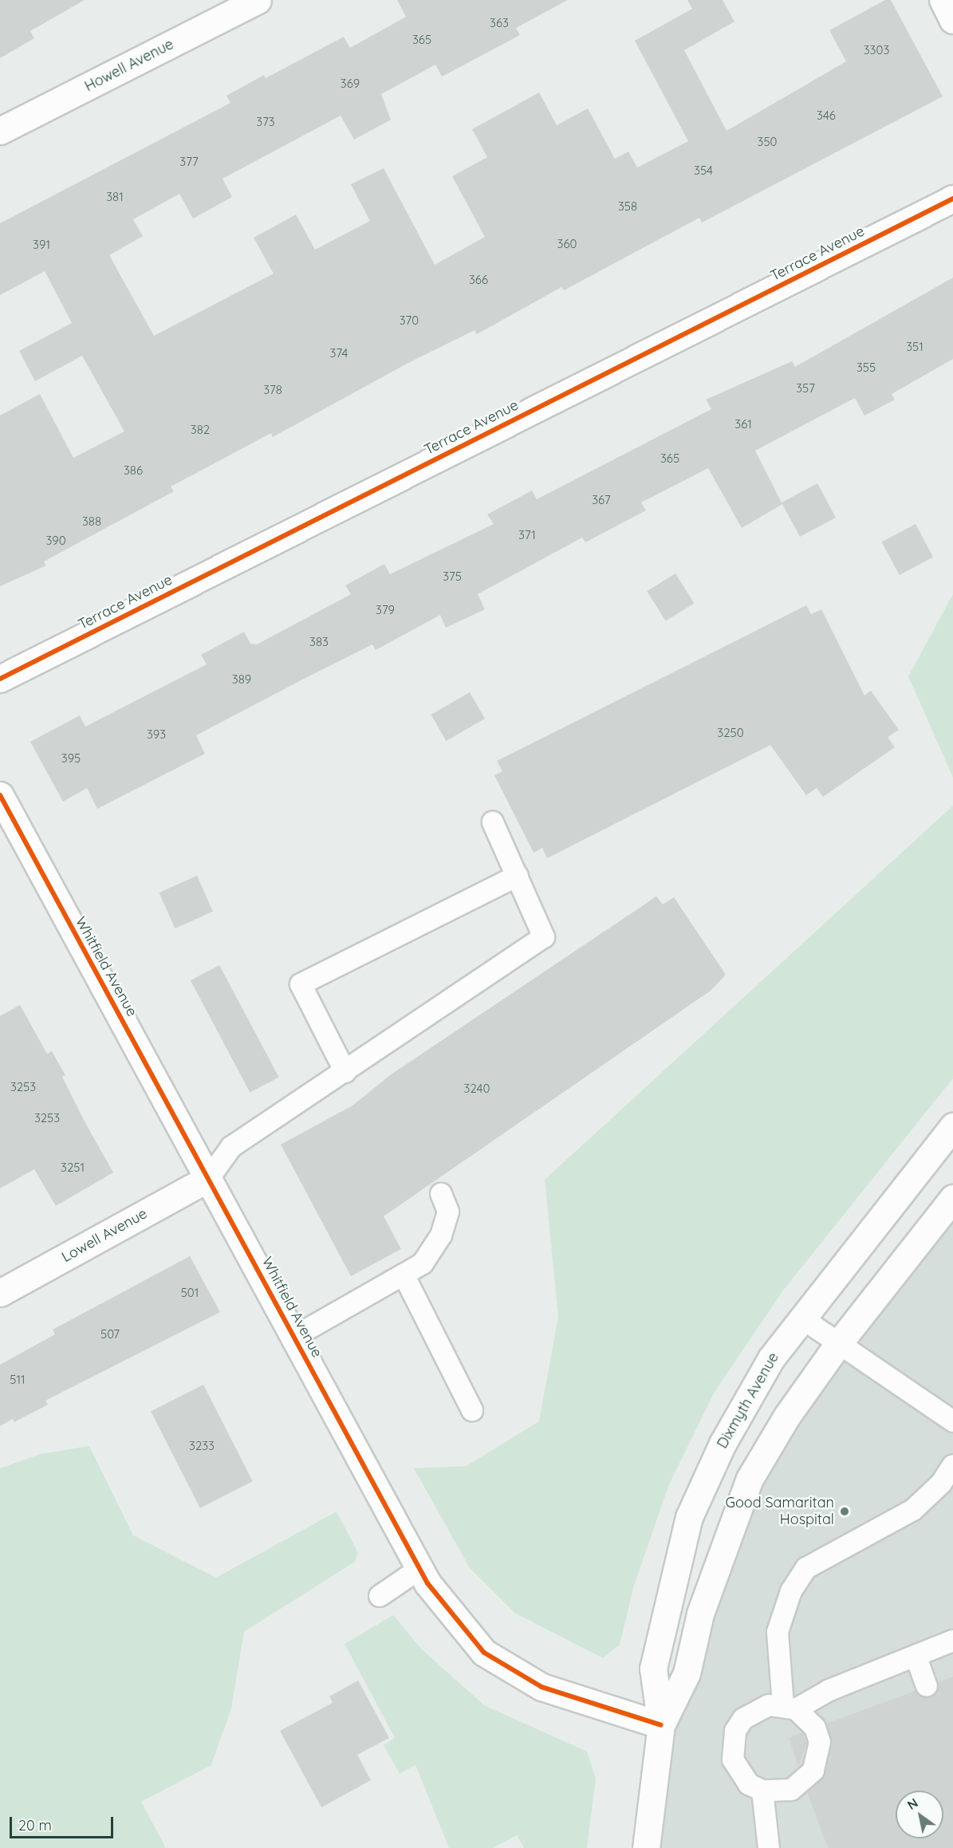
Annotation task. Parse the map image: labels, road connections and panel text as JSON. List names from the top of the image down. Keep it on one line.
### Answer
{"streets":{"street":["Howell Avenue","Terrace Avenue","Whitfield Avenue","Lowell Avenue","Dixmyth Avenue"]},"crossings":[["Whitfield Avenue","Lowell Avenue"],["Whitfield Avenue","Dixmyth Avenue"]],"places":["Good Samaritan Hospital"],"house_numbers":["363","365","3303","369","346","373","350","377","354","381","358","360","391","366","370","351","374","355","357","378","361","382","365","386","367","388","371","390","375","379","383","389","3250","393","395","3253","3240","3253","3251","501","507","511","3233"],"scale_bar":"20 m","north":"top left"}
